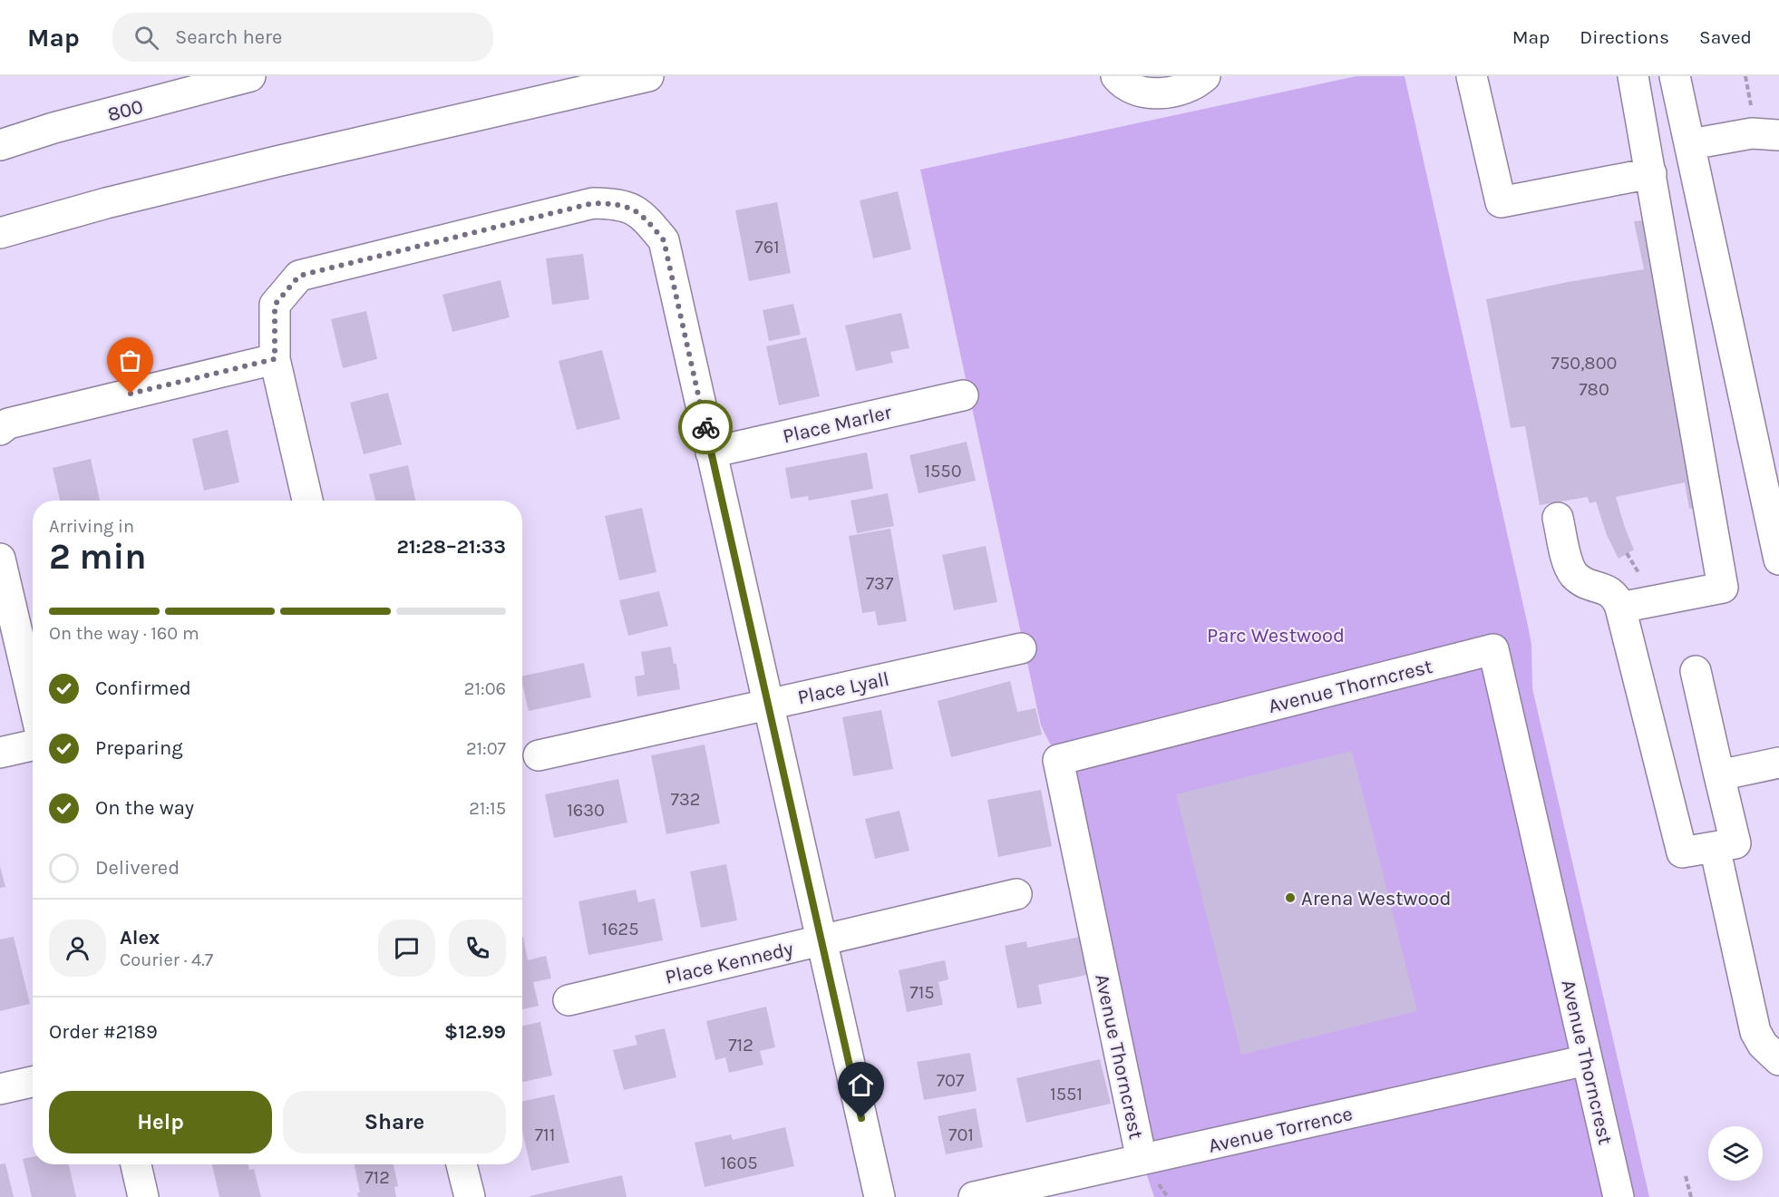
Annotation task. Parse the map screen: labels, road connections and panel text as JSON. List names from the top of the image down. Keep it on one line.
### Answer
{"streets":{"street":["800","Place Marler","Avenue Thorncrest","Place Lyall","Place Kennedy","Avenue Torrence"]},"crossings":[["Avenue Thorncrest","Avenue Torrence"]],"parks":["Parc Westwood"],"places":["Arena Westwood"],"house_numbers":["761","750,800","780","1550","737","732","1630","1625","715","712","707","1551","711","701","1605","712"],"page":{"header":"Map","search":"Search here","nav":["Map","Directions","Saved"],"heading":["2 min","Arriving in","21:28–21:33"],"panel":["Alex","Courier · 4.7","Order #2189","$12.99"],"bar":"On the way · 160 m","list":[["Confirmed","21:06"],["Preparing","21:07"],["On the way","21:15"],"Delivered"],"buttons":["Help","Share"]}}
